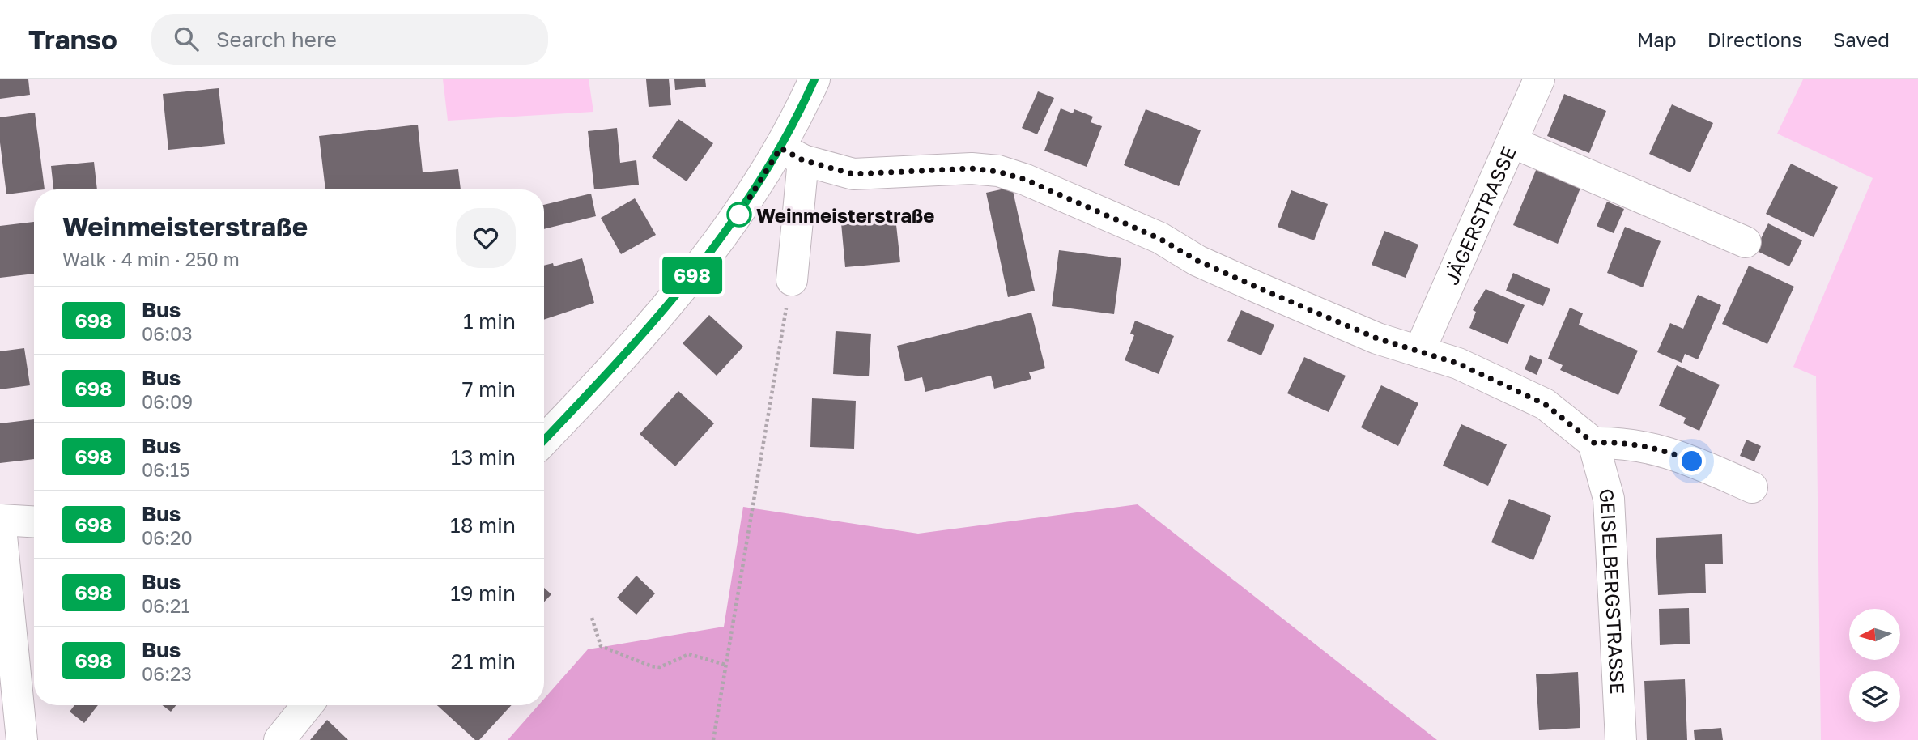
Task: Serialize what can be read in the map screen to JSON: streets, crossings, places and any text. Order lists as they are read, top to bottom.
{
  "streets": {
    "street": ["JÄGERSTRASSE", "GEISELBERGSTRASSE"]
  },
  "places": ["Weinmeisterstraße"],
  "lines": ["bus line 698"],
  "north": "left",
  "page": {
    "header": "Transo",
    "search": "Search here",
    "nav": ["Map", "Directions", "Saved"],
    "on_map": "698",
    "heading": ["Weinmeisterstraße", "Walk · 4 min · 250 m"],
    "list": [
      {
        "mark": "698",
        "name": "Bus",
        "note": "06:03",
        "value": "1 min"
      },
      {
        "mark": "698",
        "name": "Bus",
        "note": "06:09",
        "value": "7 min"
      },
      {
        "mark": "698",
        "name": "Bus",
        "note": "06:15",
        "value": "13 min"
      },
      {
        "mark": "698",
        "name": "Bus",
        "note": "06:20",
        "value": "18 min"
      },
      {
        "mark": "698",
        "name": "Bus",
        "note": "06:21",
        "value": "19 min"
      },
      {
        "mark": "698",
        "name": "Bus",
        "note": "06:23",
        "value": "21 min"
      }
    ]
  }
}
